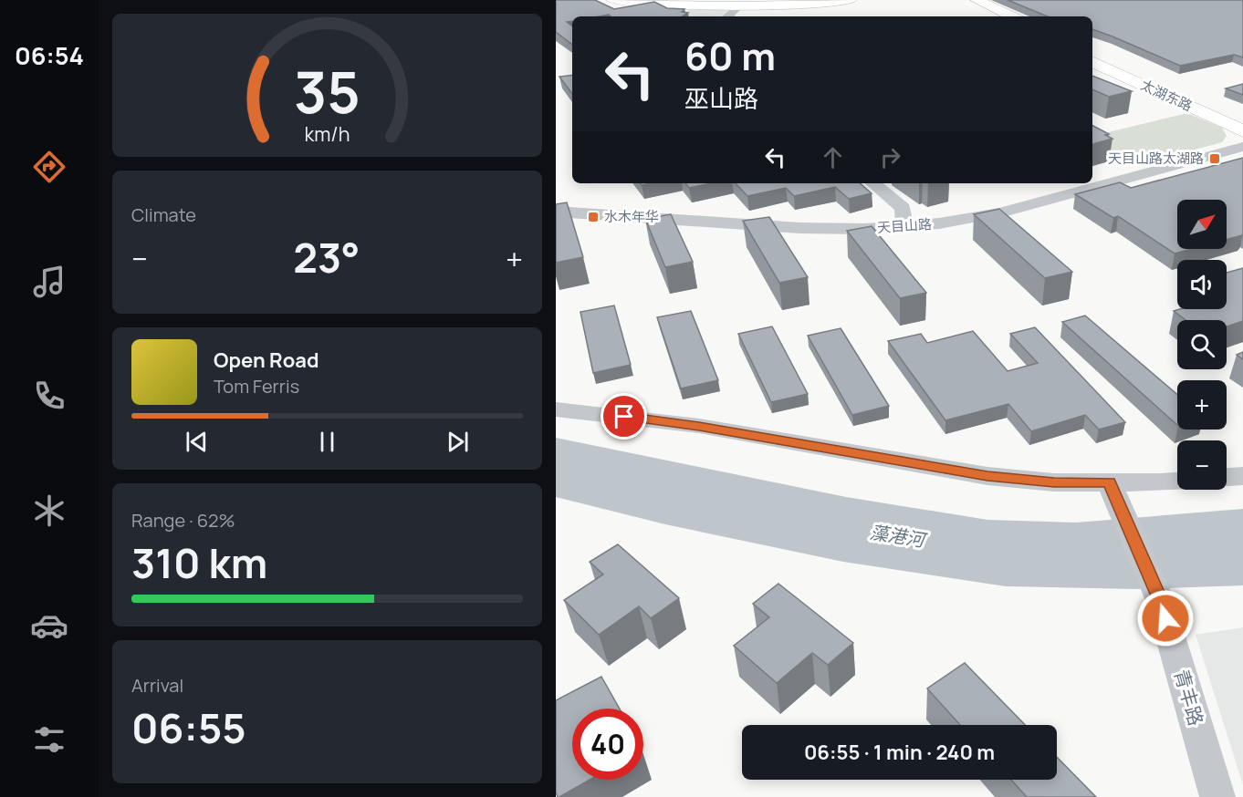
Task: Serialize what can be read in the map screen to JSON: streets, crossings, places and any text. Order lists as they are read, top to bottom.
{
  "streets": {
    "main road": ["太湖东路"],
    "street": ["天目山路", "青丰路"]
  },
  "water": ["藻港河"],
  "places": {
    "transit": ["天目山路太湖路", "水木年华"]
  },
  "north": "top right",
  "page": {
    "tabs": "06:54",
    "turn": ["60 m", "巫山路"],
    "tile": [
      "Climate",
      ["Range · 62%", "310 km"],
      ["Arrival", "06:55"]
    ],
    "map_buttons": ["+", "−"],
    "heat": ["−", "23°", "+"],
    "song": ["Open Road", "Tom Ferris"],
    "limit": "40",
    "trip": "06:55 · 1 min · 240 m",
    "gauge": ["35", "km/h"]
  }
}
